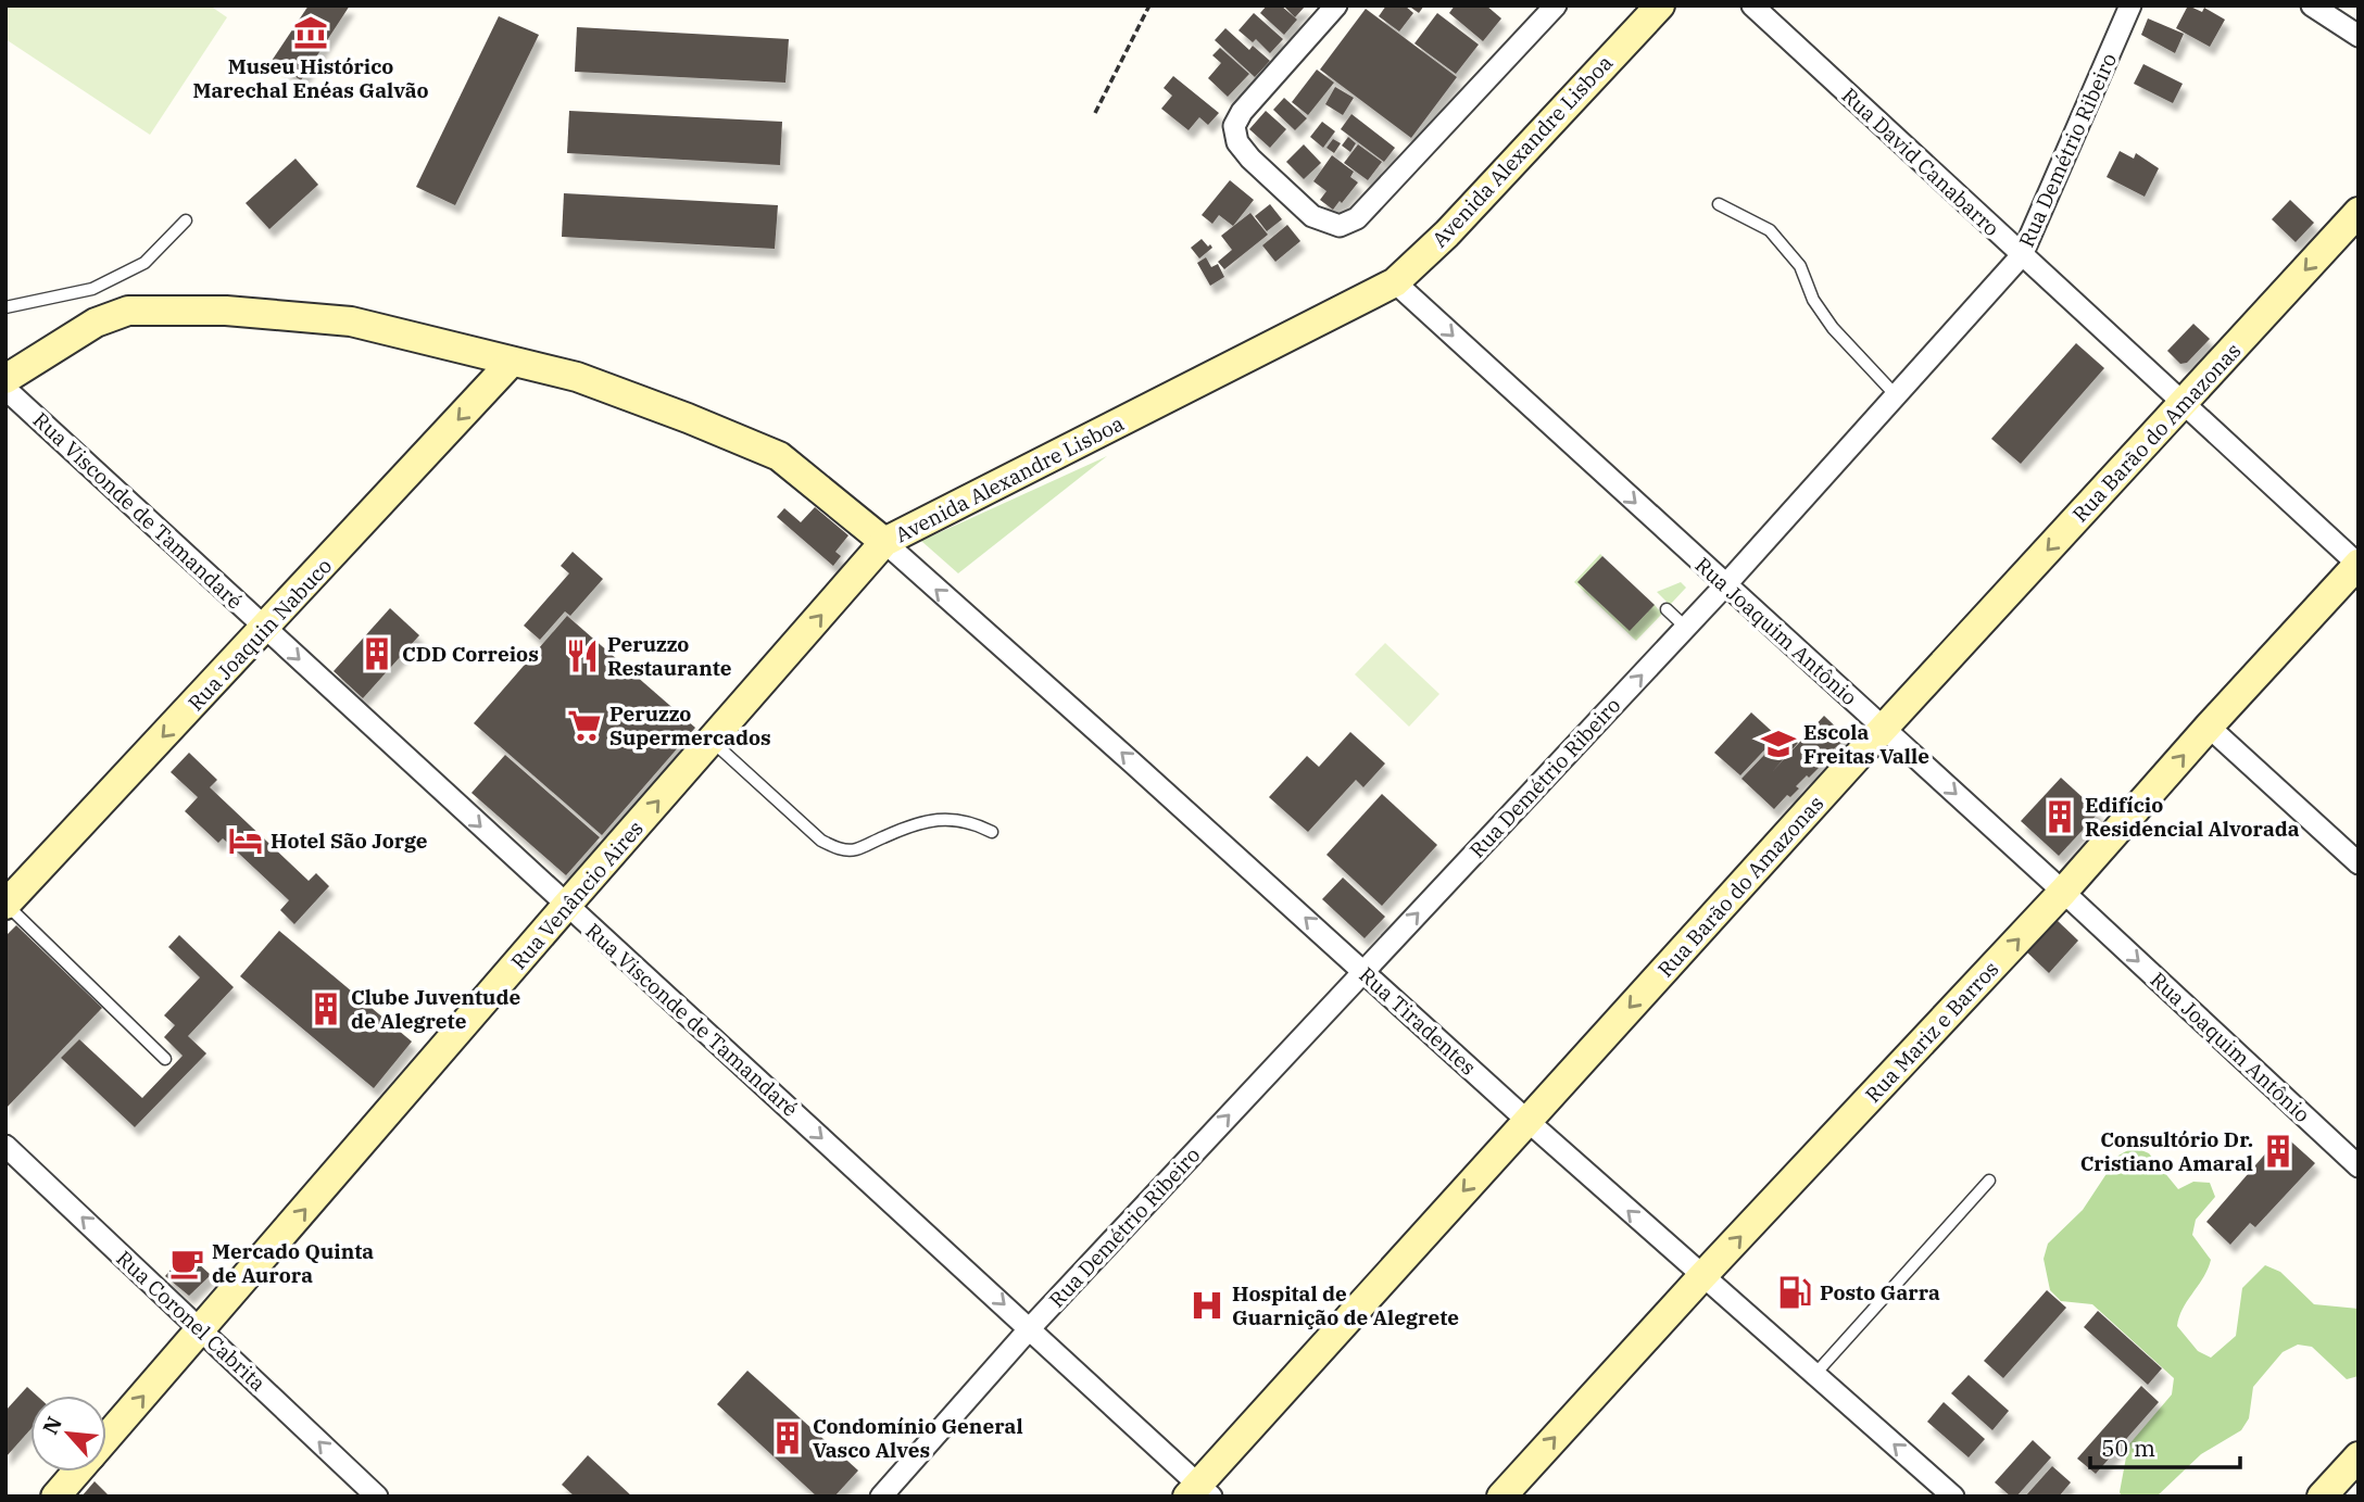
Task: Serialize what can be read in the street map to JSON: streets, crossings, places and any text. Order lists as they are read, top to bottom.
{
  "streets": {
    "street": [
      "Rua Demétrio Ribeiro",
      "Avenida Alexandre Lisboa",
      "Rua David Canabarro",
      "Rua Barão do Amazonas",
      "Rua Visconde de Tamandaré",
      "Rua Joaquim Antônio",
      "Rua Joaquin Nabuco",
      "Rua Venâncio Aires",
      "Rua Tiradentes",
      "Rua Mariz e Barros",
      "Rua Coronel Cabrita"
    ]
  },
  "crossings": [
    ["Rua Demétrio Ribeiro", "Rua David Canabarro"],
    ["Rua Demétrio Ribeiro", "Rua Visconde de Tamandaré"],
    ["Rua Demétrio Ribeiro", "Rua Joaquim Antônio"],
    ["Rua Demétrio Ribeiro", "Rua Tiradentes"],
    ["Avenida Alexandre Lisboa", "Rua Joaquim Antônio"],
    ["Avenida Alexandre Lisboa", "Rua Joaquin Nabuco"],
    ["Avenida Alexandre Lisboa", "Rua Venâncio Aires"],
    ["Avenida Alexandre Lisboa", "Rua Tiradentes"],
    ["Rua David Canabarro", "Rua Barão do Amazonas"],
    ["Rua David Canabarro", "Rua Mariz e Barros"],
    ["Rua Barão do Amazonas", "Rua Visconde de Tamandaré"],
    ["Rua Barão do Amazonas", "Rua Joaquim Antônio"],
    ["Rua Barão do Amazonas", "Rua Tiradentes"],
    ["Rua Visconde de Tamandaré", "Rua Joaquin Nabuco"],
    ["Rua Visconde de Tamandaré", "Rua Venâncio Aires"],
    ["Rua Joaquim Antônio", "Rua Mariz e Barros"],
    ["Rua Venâncio Aires", "Rua Tiradentes"],
    ["Rua Venâncio Aires", "Rua Coronel Cabrita"],
    ["Rua Tiradentes", "Rua Mariz e Barros"]
  ],
  "one_way": [
    "Rua Demétrio Ribeiro",
    "Rua Barão do Amazonas",
    "Rua Visconde de Tamandaré",
    "Rua Joaquim Antônio",
    "Rua Joaquin Nabuco",
    "Rua Venâncio Aires",
    "Rua Tiradentes",
    "Rua Mariz e Barros",
    "Rua Coronel Cabrita"
  ],
  "places": {
    "museum": ["Museu Histórico Marechal Enéas Galvão"],
    "building": [
      "CDD Correios",
      "Edifício Residencial Alvorada",
      "Clube Juventude de Alegrete",
      "Consultório Dr. Cristiano Amaral",
      "Condomínio General Vasco Alves"
    ],
    "restaurant": ["Peruzzo Restaurante"],
    "supermarket": ["Peruzzo Supermercados"],
    "school or university": ["Escola Freitas Valle"],
    "hotel": ["Hotel São Jorge"],
    "cafe": ["Mercado Quinta de Aurora"],
    "fuel station": ["Posto Garra"],
    "hospital": ["Hospital de Guarnição de Alegrete"]
  },
  "scale_bar": "50 m",
  "north": "top left"
}
